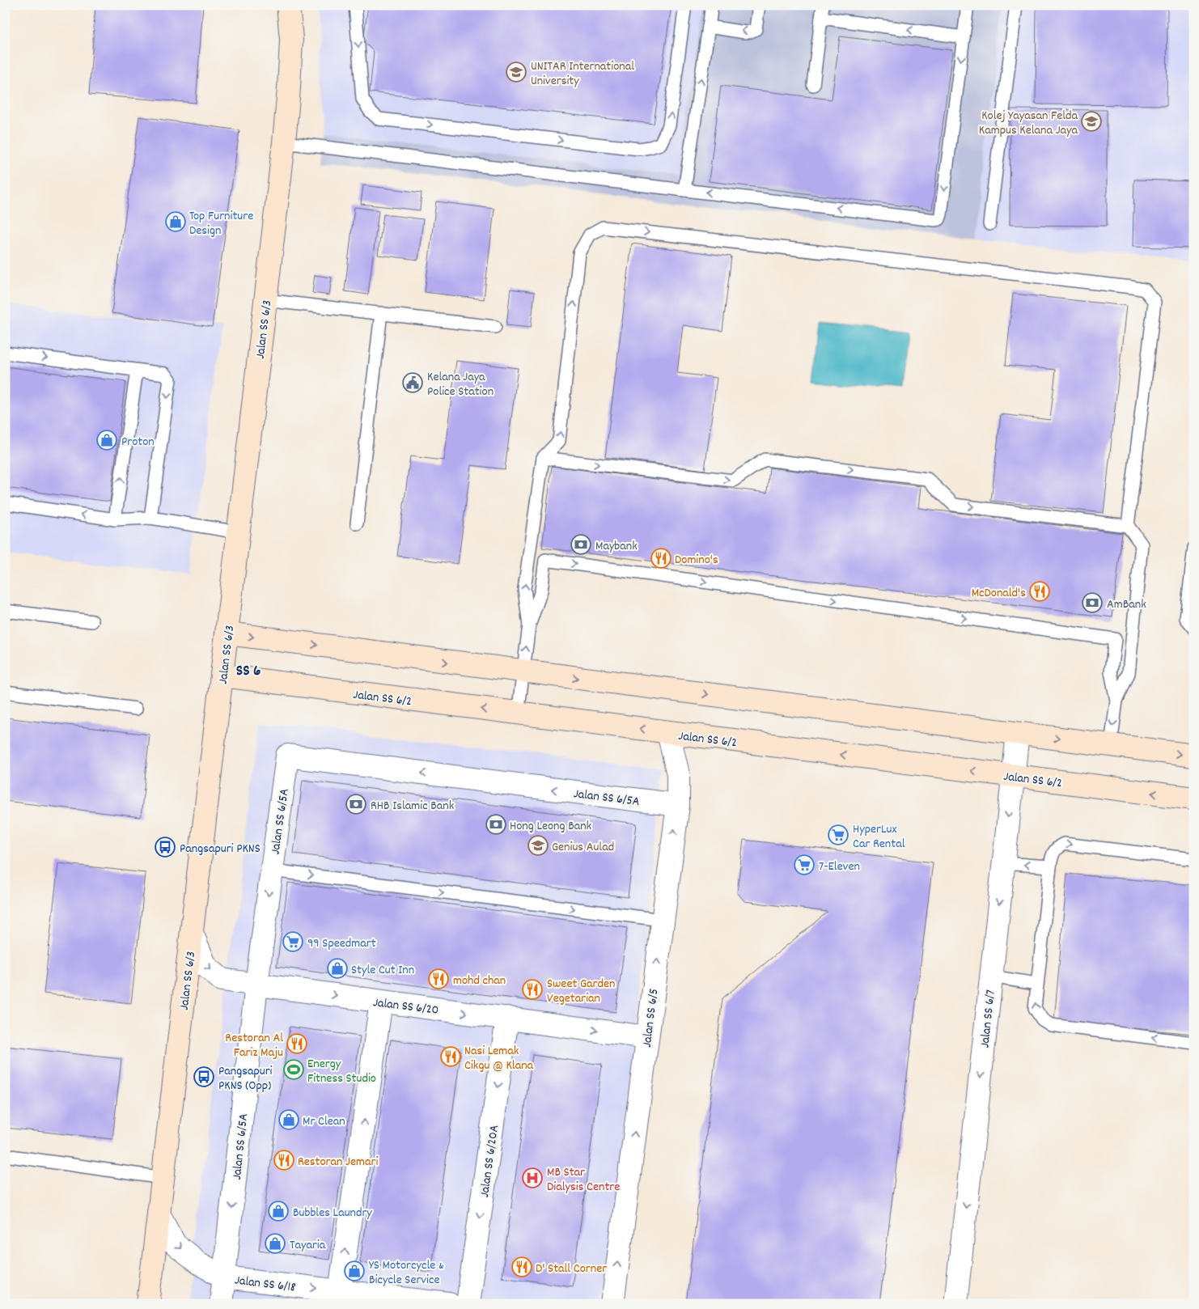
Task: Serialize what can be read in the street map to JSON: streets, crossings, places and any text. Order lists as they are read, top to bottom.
{
  "streets": {
    "street": [
      "Jalan SS 6/3",
      "Jalan SS 6/2",
      "Jalan SS 6/5A",
      "Jalan SS 6/20",
      "Jalan SS 6/5",
      "Jalan SS 6/7",
      "Jalan SS 6/20A",
      "Jalan SS 6/18"
    ]
  },
  "crossings": [
    ["Jalan SS 6/3", "Jalan SS 6/2"],
    ["Jalan SS 6/3", "Jalan SS 6/20"],
    ["Jalan SS 6/3", "Jalan SS 6/18"],
    ["Jalan SS 6/2", "Jalan SS 6/5"],
    ["Jalan SS 6/2", "Jalan SS 6/7"],
    ["Jalan SS 6/5A", "Jalan SS 6/20"],
    ["Jalan SS 6/5A", "Jalan SS 6/5"],
    ["Jalan SS 6/5A", "Jalan SS 6/18"],
    ["Jalan SS 6/20", "Jalan SS 6/5"],
    ["Jalan SS 6/20", "Jalan SS 6/20A"]
  ],
  "one_way": [
    "Jalan SS 6/20",
    "Jalan SS 6/5",
    "Jalan SS 6/7",
    "Jalan SS 6/18"
  ],
  "districts": ["SS 6"],
  "places": {
    "school or university": ["UNITAR International University", "Kolej Yayasan Felda Kampus Kelana Jaya", "Genius Aulad"],
    "shop": [
      "Top Furniture Design",
      "Proton",
      "Style Cut Inn",
      "Mr Clean",
      "Bubbles Laundry",
      "Tayaria",
      "YS Motorcycle & Bicycle Service"
    ],
    "public building": ["Kelana Jaya Police Station"],
    "bank": [
      "Maybank",
      "AmBank",
      "RHB Islamic Bank",
      "Hong Leong Bank"
    ],
    "restaurant": [
      "Domino's",
      "McDonald's",
      "mohd chan",
      "Sweet Garden Vegetarian",
      "Restoran Al Fariz Maju",
      "Nasi Lemak Cikgu @ Klana",
      "Restoran Jemari",
      "D' Stall Corner"
    ],
    "supermarket": ["HyperLux Car Rental", "7-Eleven", "99 Speedmart"],
    "bus stop": ["Pangsapuri PKNS", "Pangsapuri PKNS (Opp)"],
    "sports": ["Energy Fitness Studio"],
    "hospital": ["MB Star Dialysis Centre"]
  }
}
